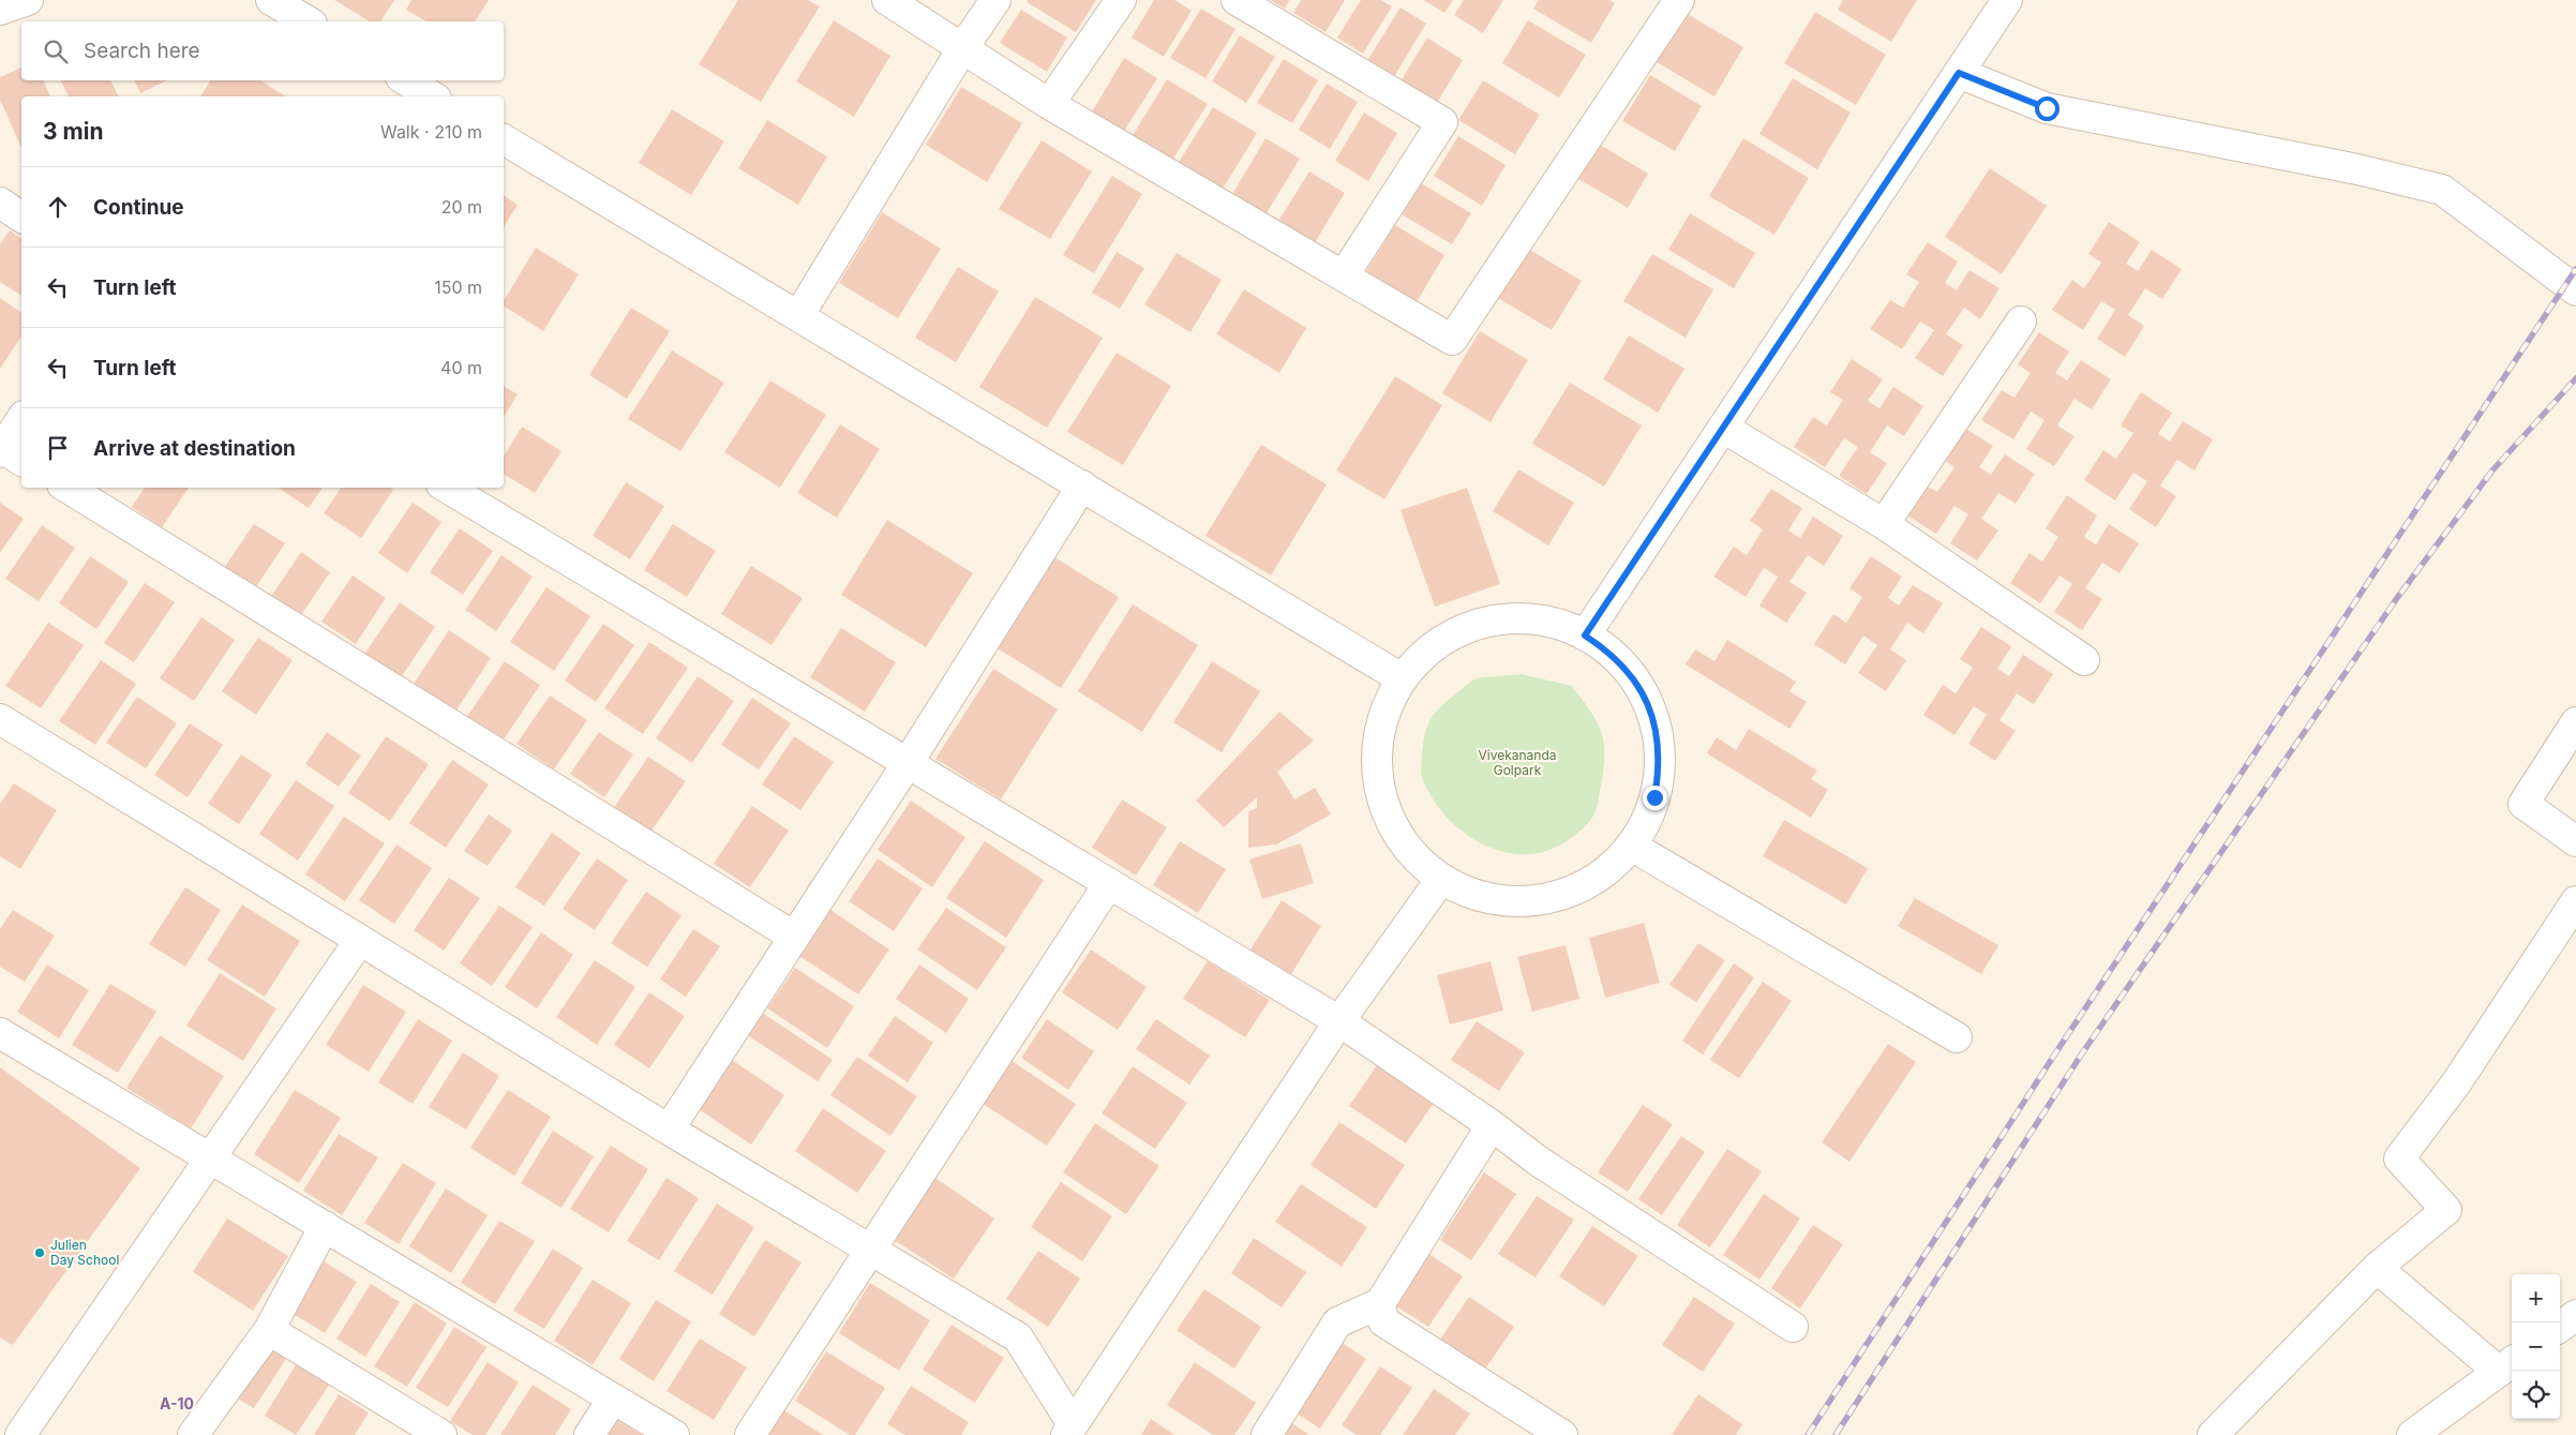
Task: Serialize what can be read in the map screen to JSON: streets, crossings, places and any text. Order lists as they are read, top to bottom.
{
  "districts": ["A-10"],
  "parks": ["Vivekananda Golpark"],
  "places": ["Julien Day School"],
  "page": {
    "search": "Search here",
    "heading": ["3 min", "Walk · 210 m"],
    "list": [
      ["Continue", "20 m"],
      ["Turn left", "150 m"],
      ["Turn left", "40 m"],
      "Arrive at destination"
    ],
    "map_buttons": ["+", "−"]
  }
}
